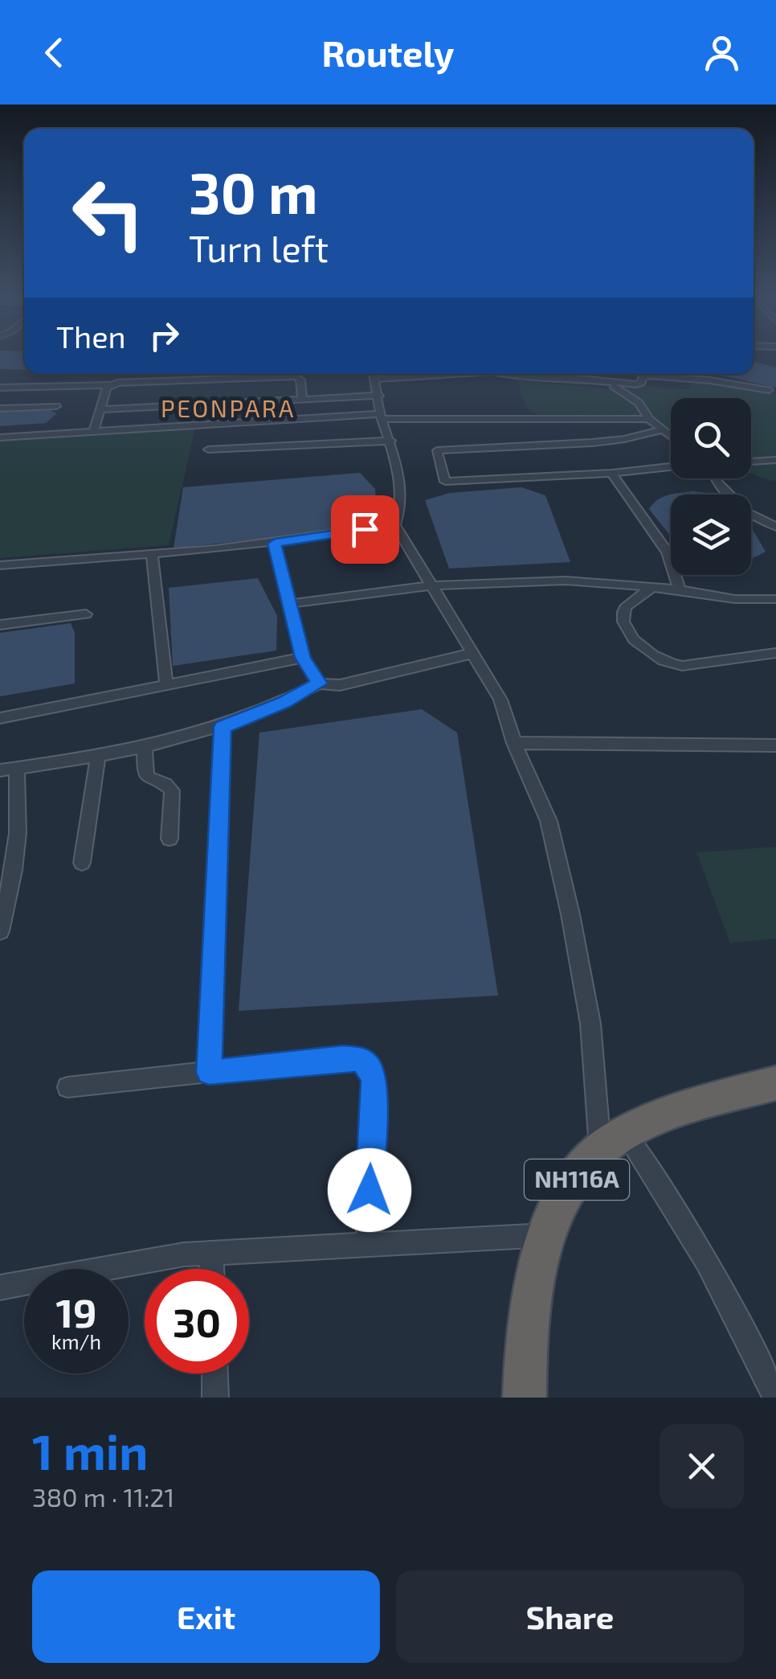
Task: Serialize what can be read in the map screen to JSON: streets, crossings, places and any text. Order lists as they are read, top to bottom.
{
  "streets": {
    "highway": ["NH116A"]
  },
  "districts": ["PEONPARA"],
  "page": {
    "header": "Routely",
    "turn": ["30 m", "Turn left"],
    "then": "Then",
    "speed": "19 km/h",
    "limit": "30",
    "heading": ["1 min", "380 m · 11:21"],
    "buttons": ["Exit", "Share"]
  }
}
